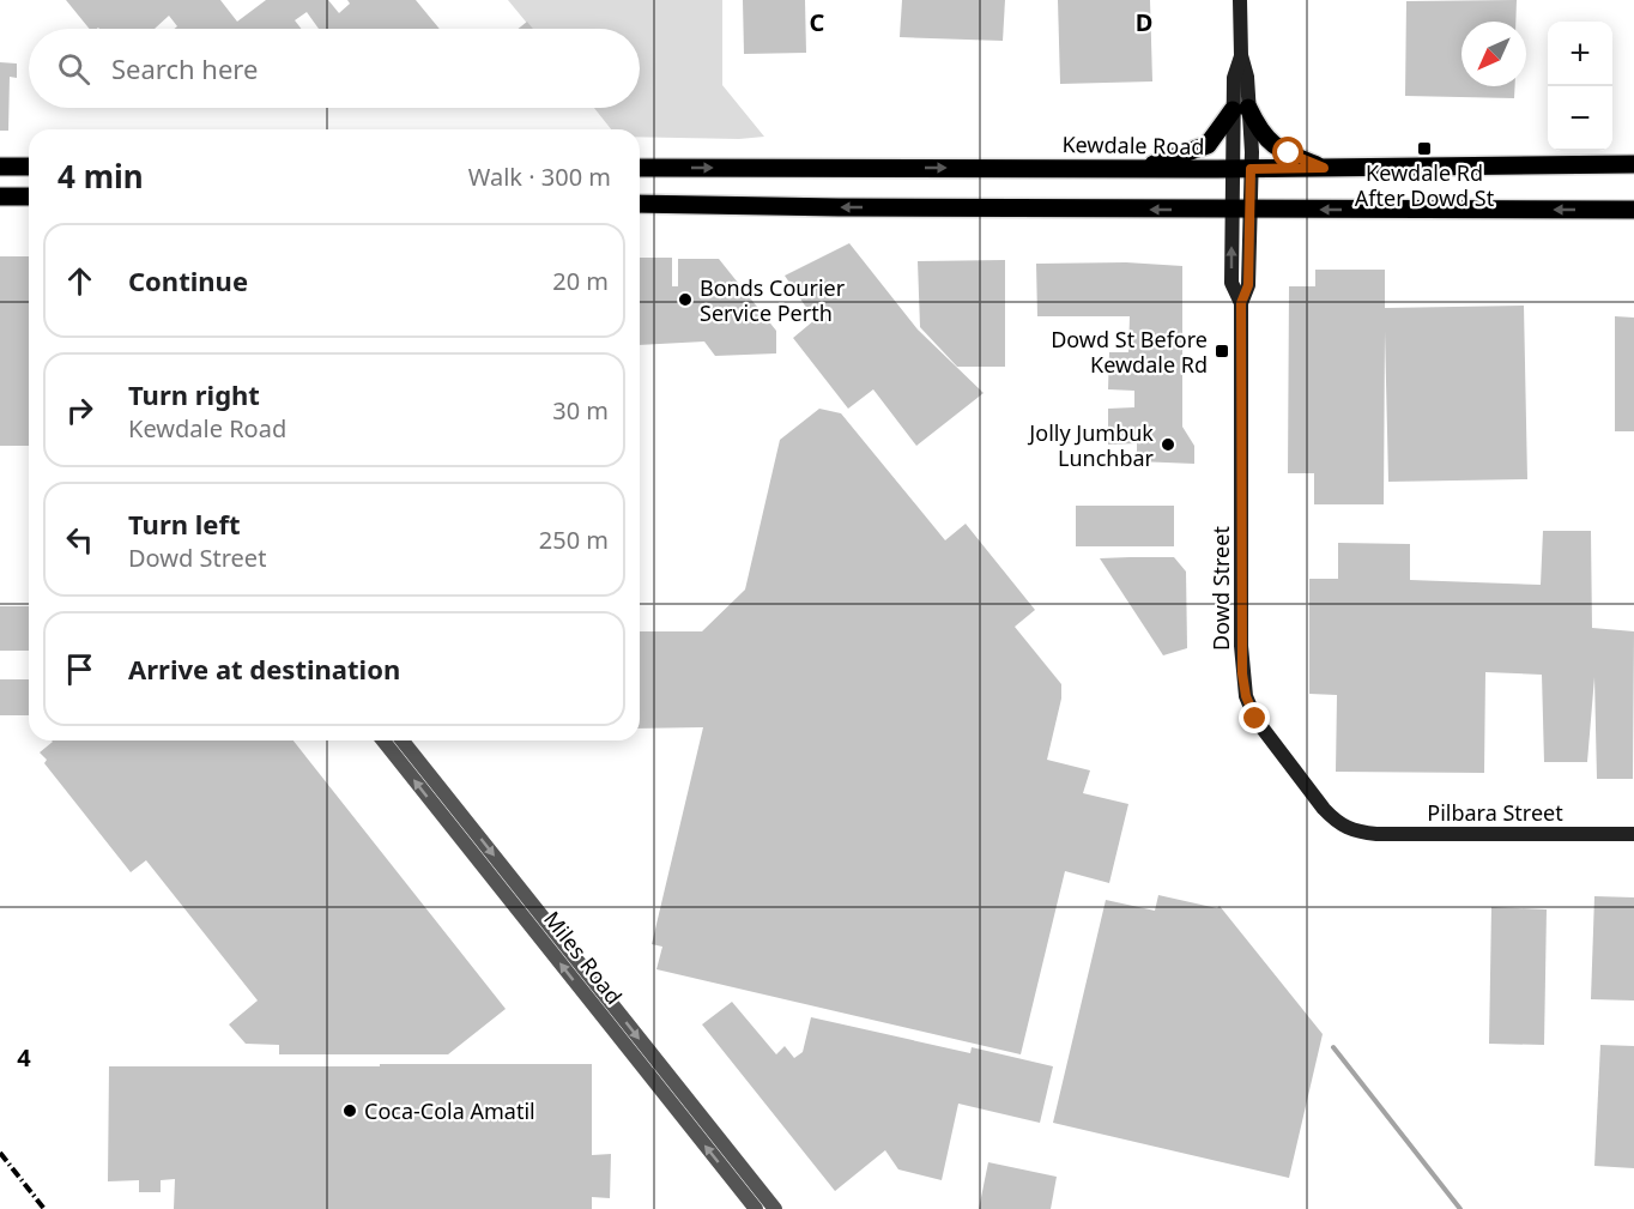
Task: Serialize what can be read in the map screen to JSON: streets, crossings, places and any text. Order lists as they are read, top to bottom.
{
  "streets": {
    "main road": ["Kewdale Road", "Dowd Street", "Pilbara Street"],
    "street": ["Miles Road"]
  },
  "crossings": [
    ["Kewdale Road", "Dowd Street"],
    ["Dowd Street", "Pilbara Street"]
  ],
  "places": {
    "transit": ["Kewdale Rd After Dowd St", "Dowd St Before Kewdale Rd"],
    "other": ["Bonds Courier Service Perth", "Jolly Jumbuk Lunchbar", "Coca-Cola Amatil"]
  },
  "north": "bottom left",
  "page": {
    "map_buttons": ["+", "−"],
    "search": "Search here",
    "heading": ["4 min", "Walk · 300 m"],
    "list": [
      ["Continue", "20 m"],
      ["Turn right", "Kewdale Road", "30 m"],
      ["Turn left", "Dowd Street", "250 m"],
      "Arrive at destination"
    ]
  },
  "grid": {
    "columns": ["C", "D"],
    "rows": ["4"]
  }
}
